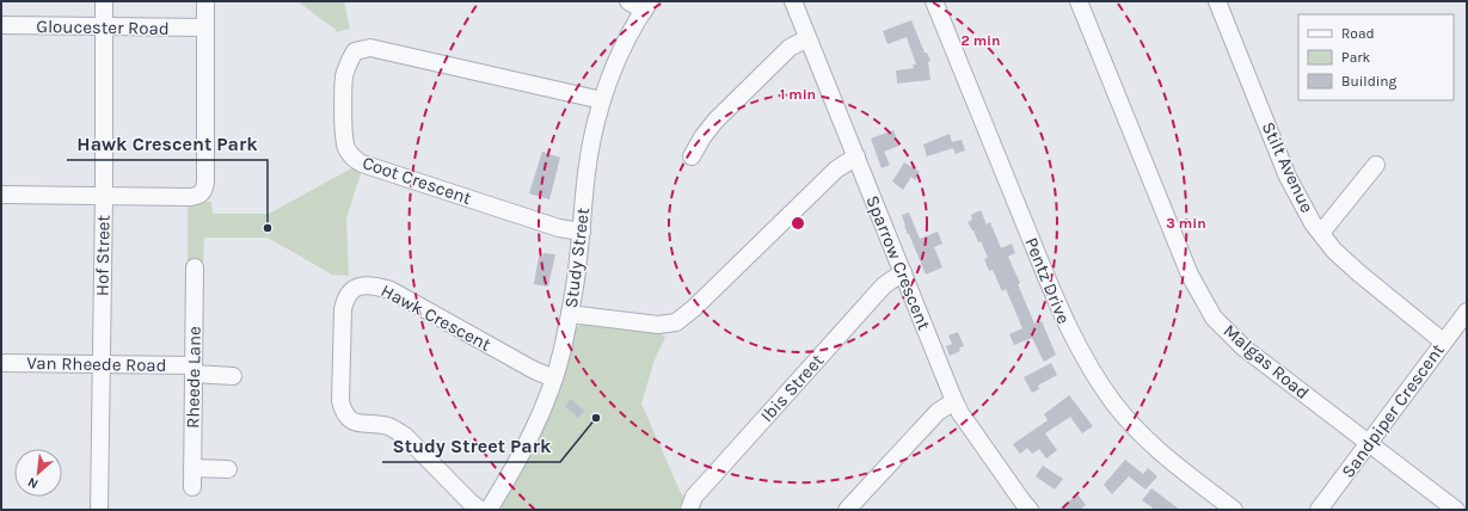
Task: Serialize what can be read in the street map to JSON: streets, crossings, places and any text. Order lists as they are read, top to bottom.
{
  "streets": {
    "street": [
      "Gloucester Road",
      "Stilt Avenue",
      "Coot Crescent",
      "Hof Street",
      "Study Street",
      "Sparrow Crescent",
      "Pentz Drive",
      "Hawk Crescent",
      "Malgas Road",
      "Van Rheede Road",
      "Rheede Lane",
      "Ibis Street",
      "Sandpiper Crescent"
    ]
  },
  "crossings": [
    ["Gloucester Road", "Hof Street"],
    ["Stilt Avenue", "Sandpiper Crescent"],
    ["Coot Crescent", "Study Street"],
    ["Hof Street", "Van Rheede Road"],
    ["Study Street", "Hawk Crescent"],
    ["Sparrow Crescent", "Ibis Street"],
    ["Malgas Road", "Sandpiper Crescent"],
    ["Van Rheede Road", "Rheede Lane"]
  ],
  "places": ["Hawk Crescent Park", "Study Street Park"],
  "legend": ["Road", "Park", "Building"],
  "north": "bottom left",
  "rings": ["2 min", "1 min", "3 min"]
}
